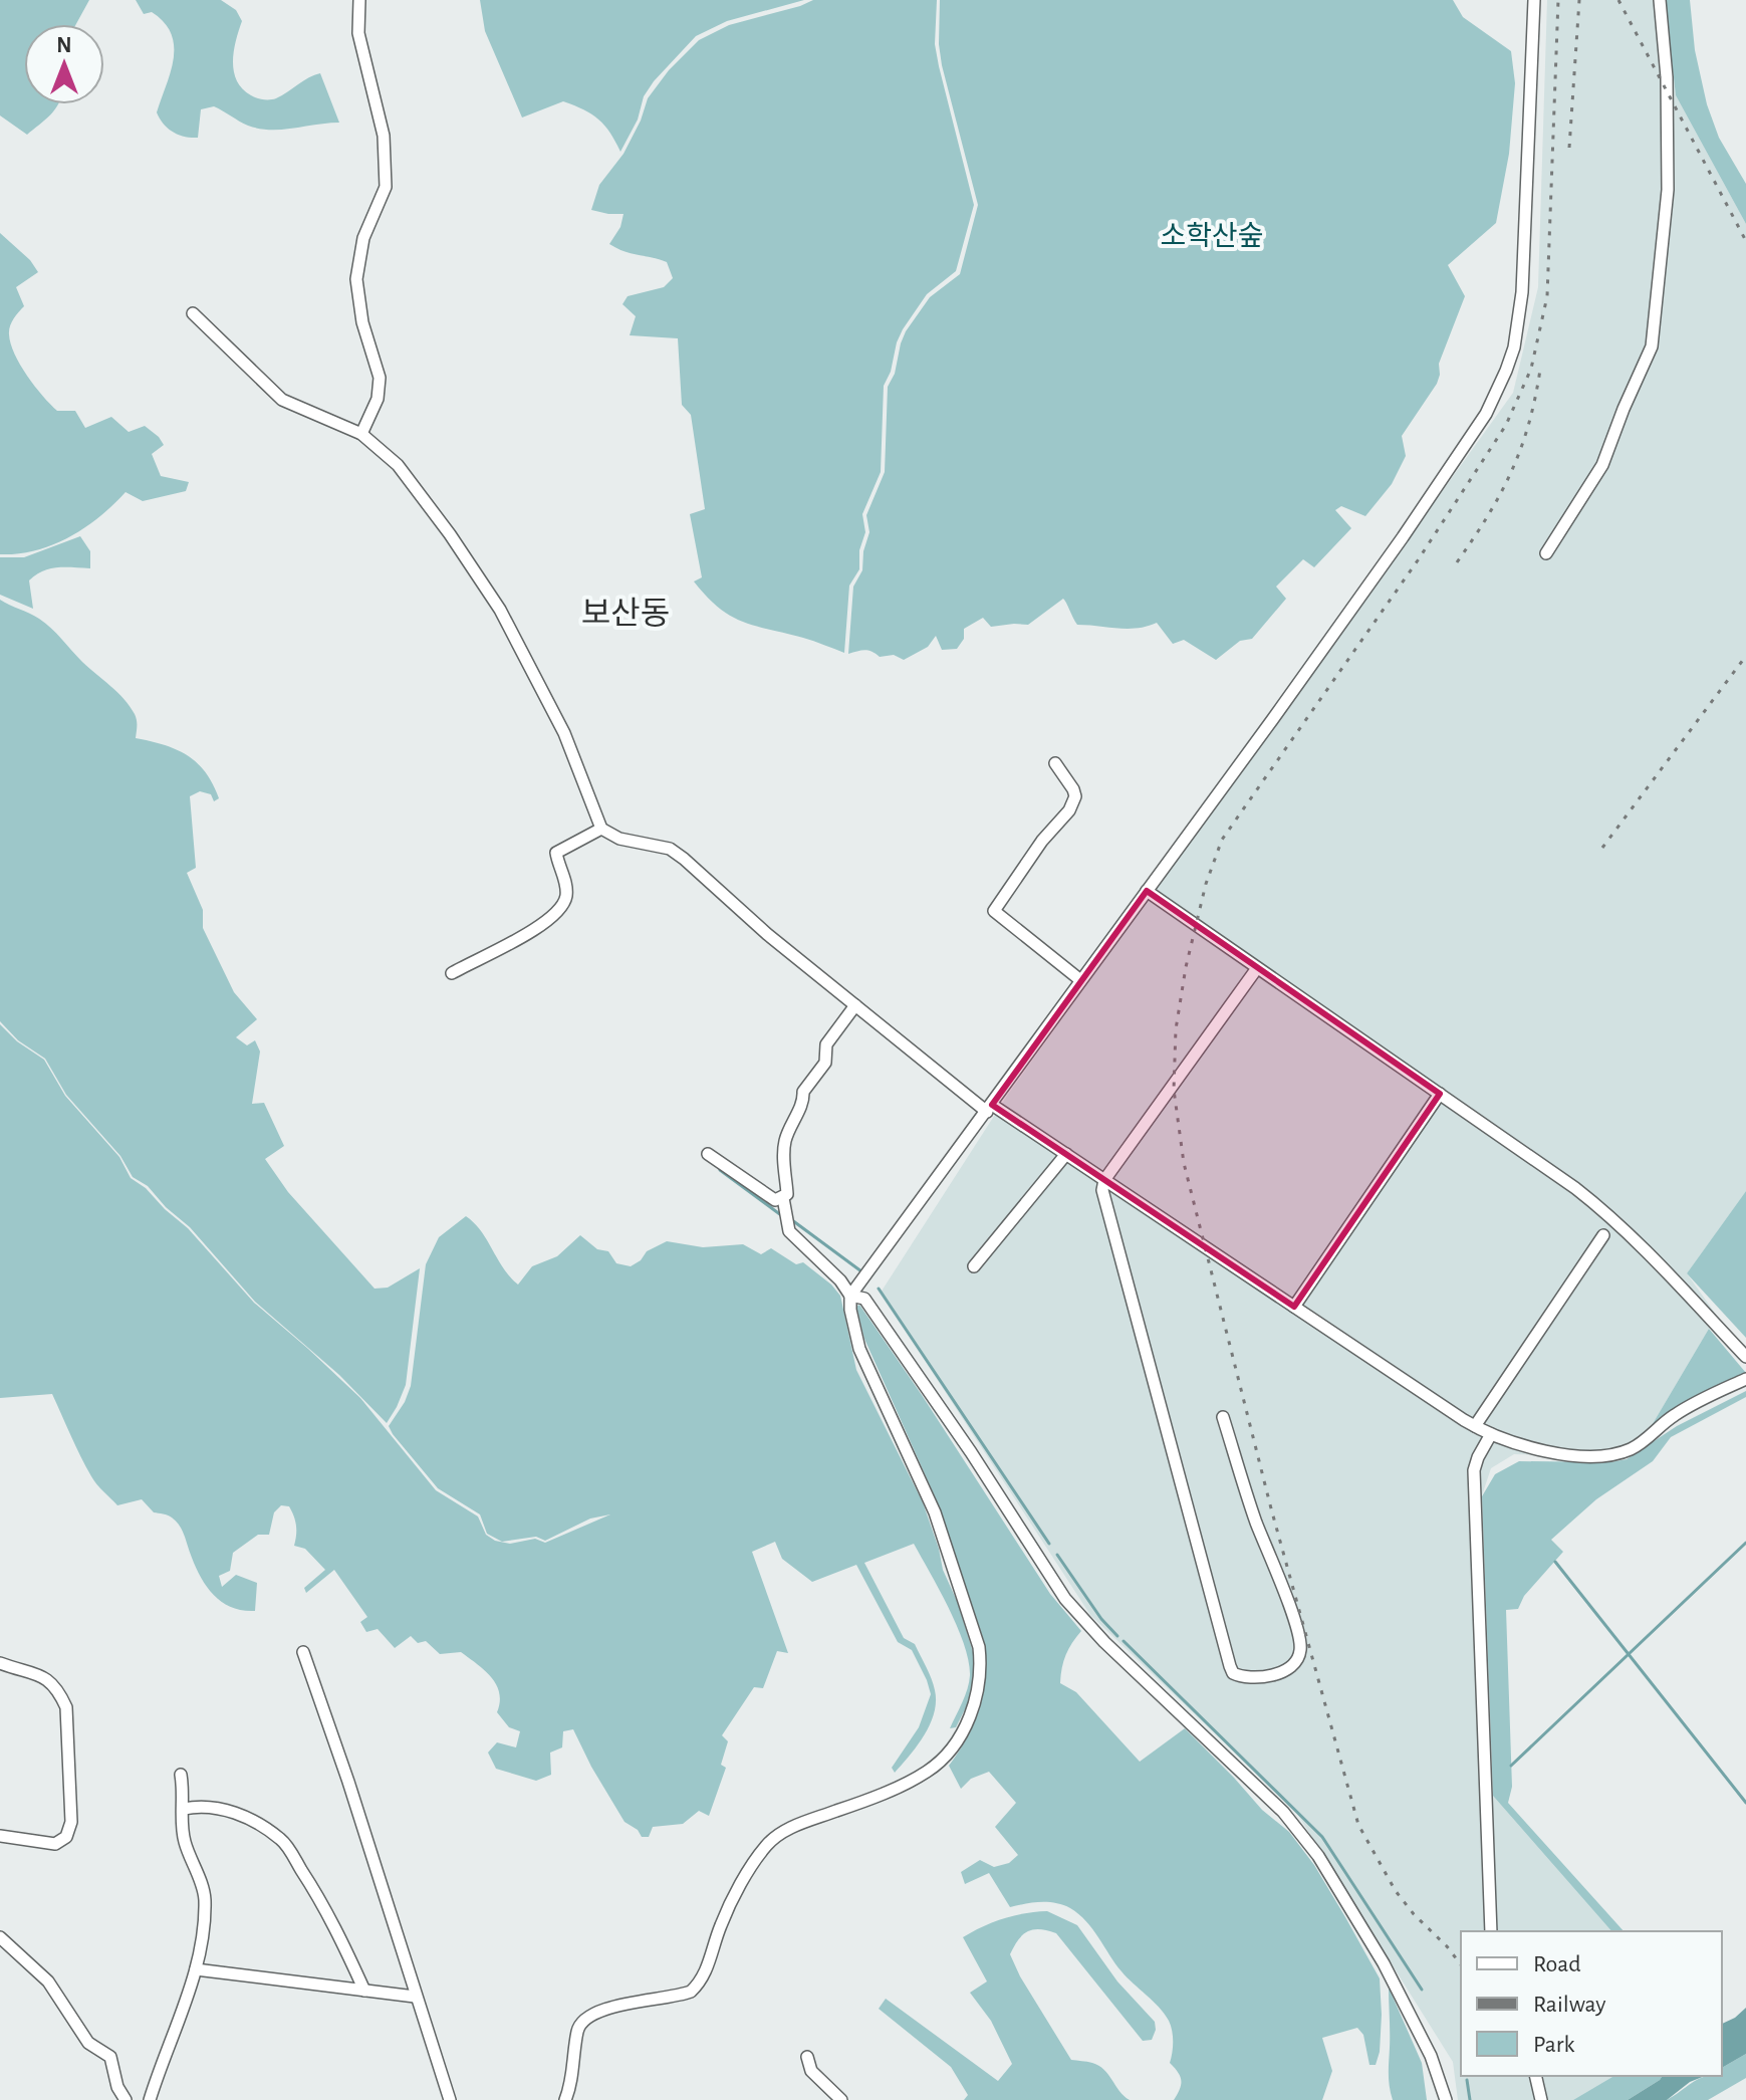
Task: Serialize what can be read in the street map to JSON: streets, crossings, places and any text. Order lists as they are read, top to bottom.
{
  "districts": ["보산동"],
  "parks": ["소학산숲"],
  "legend": ["Road", "Railway", "Park"],
  "north": "top"
}
